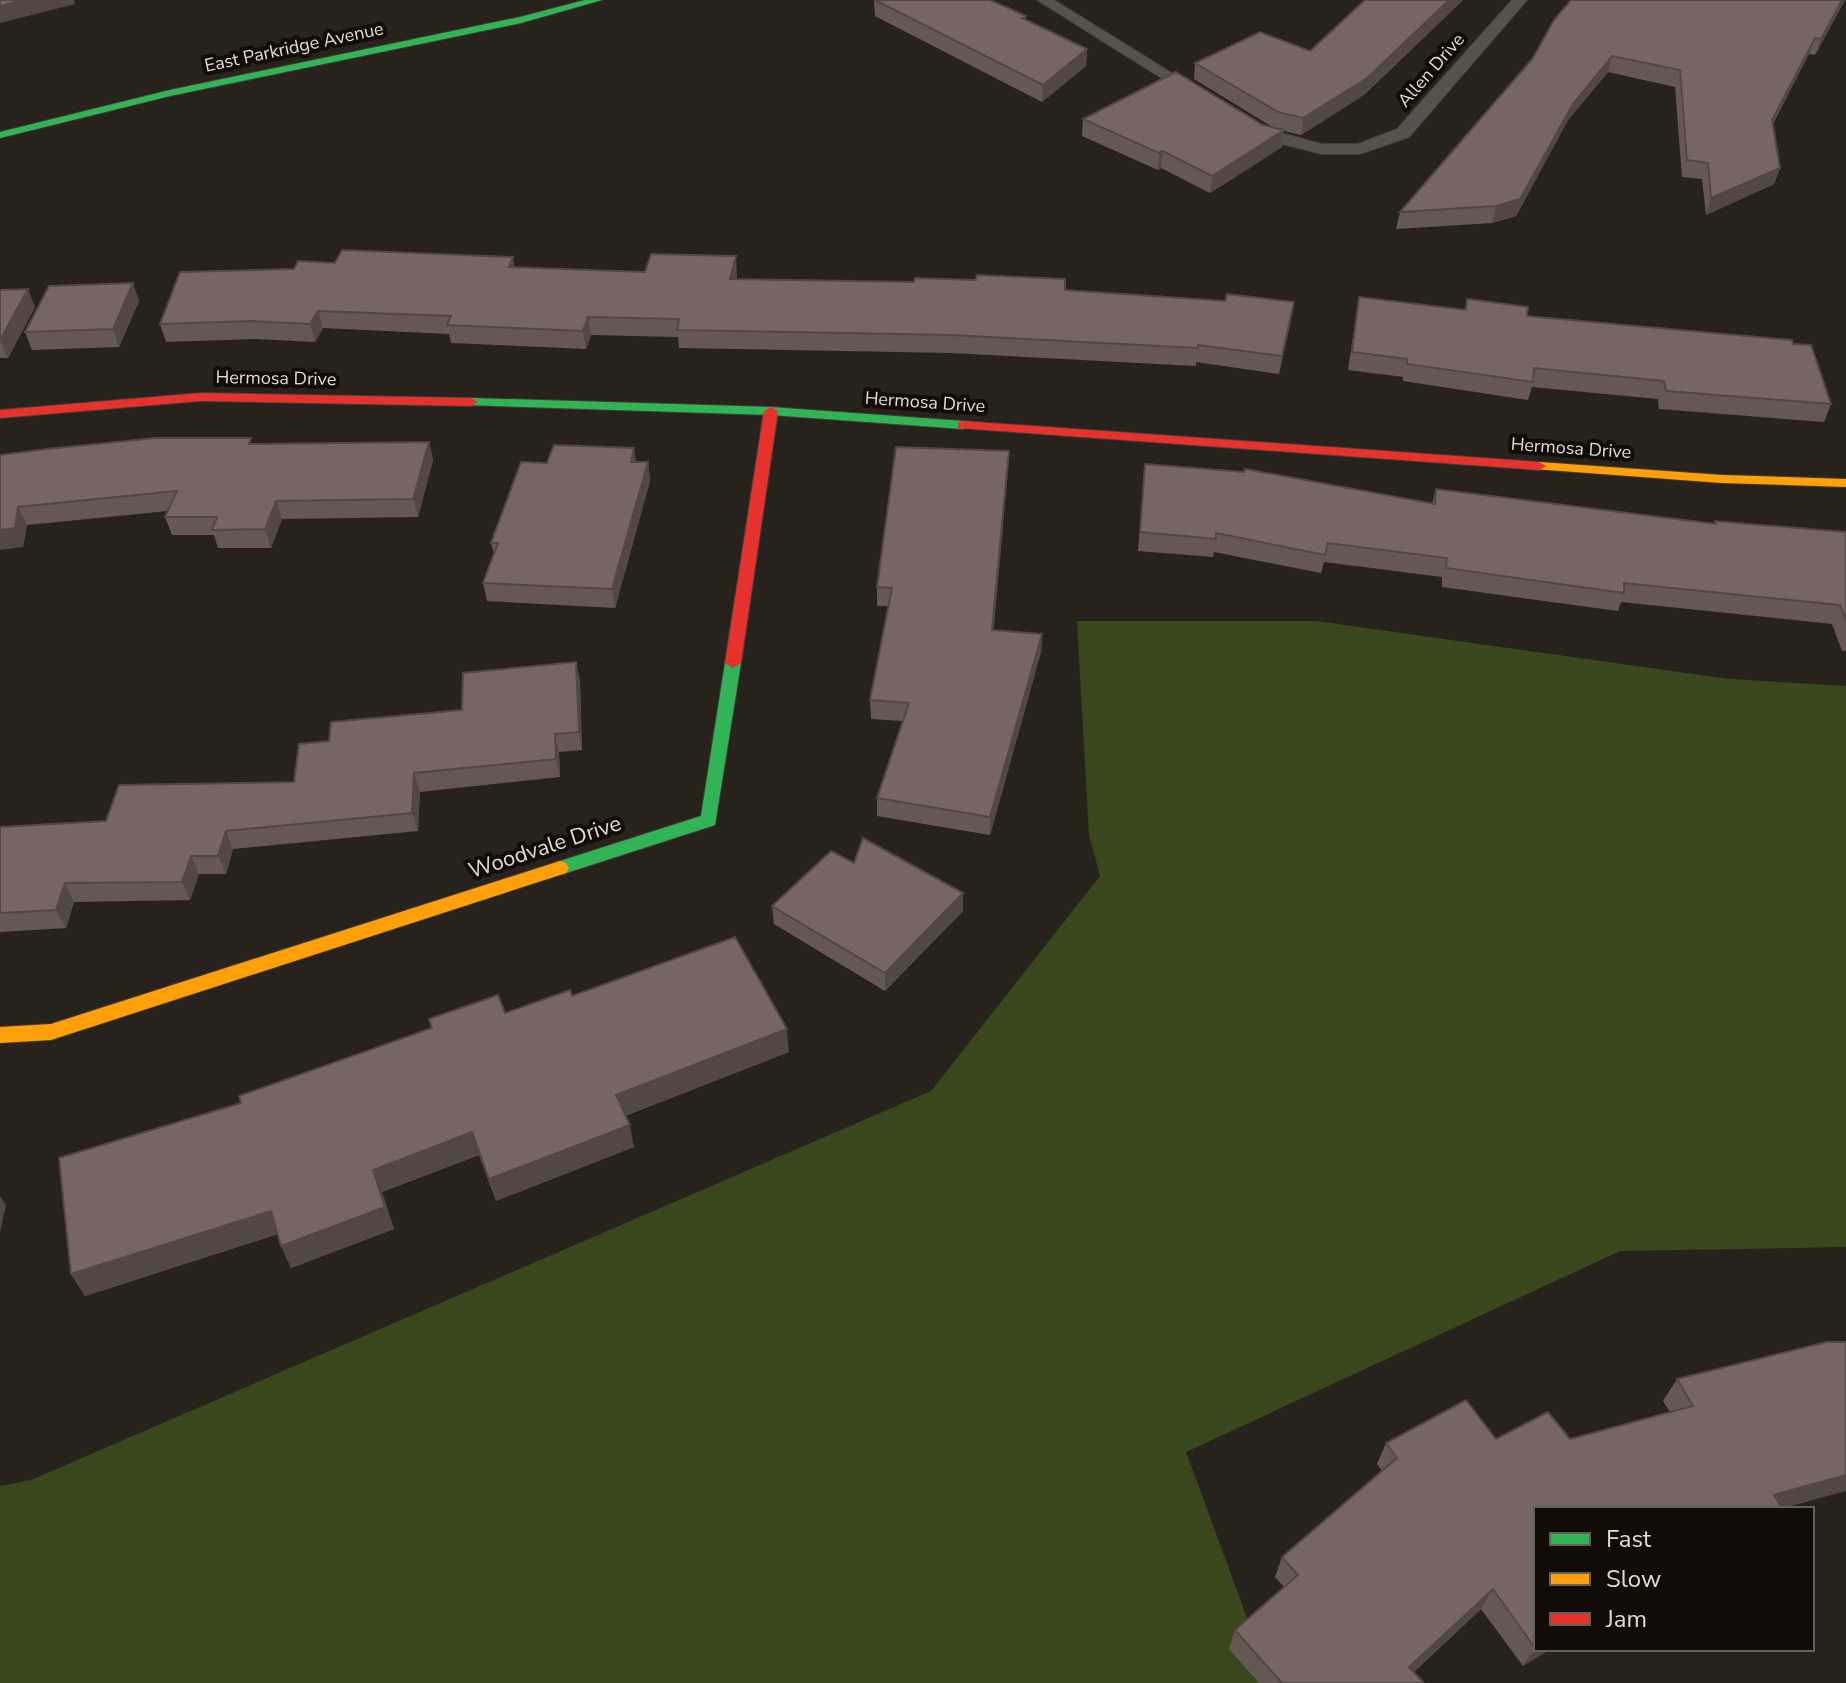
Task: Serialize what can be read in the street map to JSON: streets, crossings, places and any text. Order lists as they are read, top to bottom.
{
  "streets": {
    "street": ["East Parkridge Avenue", "Hermosa Drive", "Woodvale Drive"],
    "lane": ["Allen Drive"]
  },
  "crossings": [
    ["Hermosa Drive", "Woodvale Drive"]
  ],
  "legend": ["Fast", "Slow", "Jam"]
}
